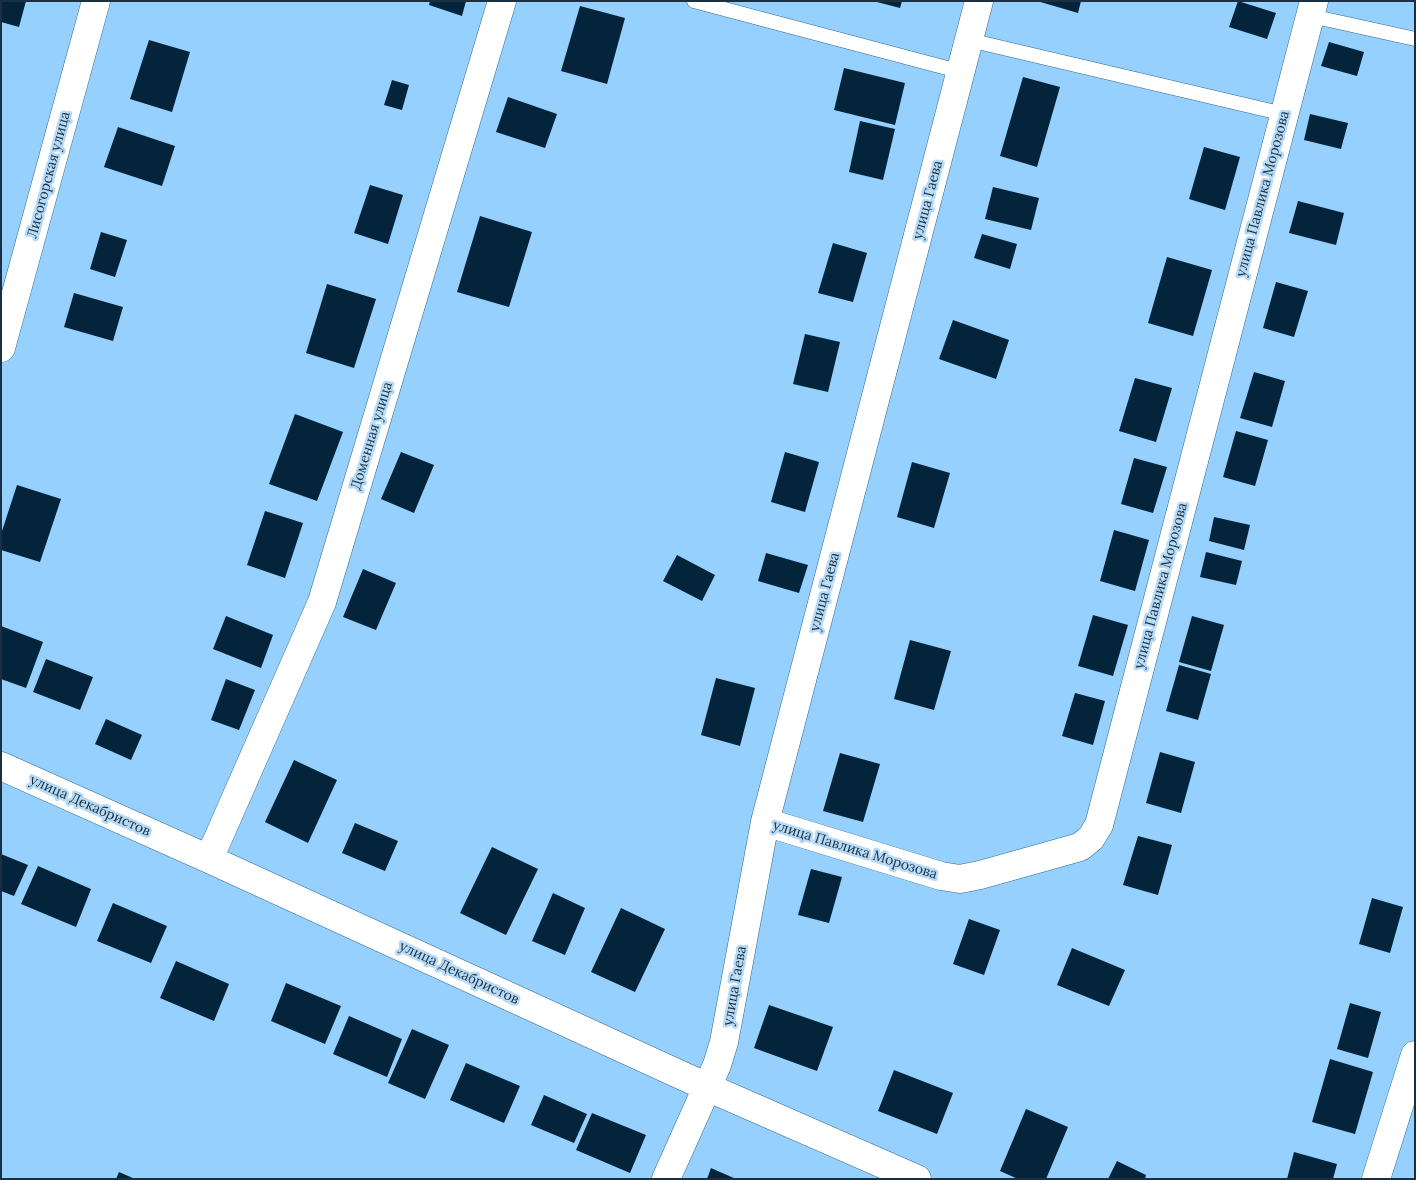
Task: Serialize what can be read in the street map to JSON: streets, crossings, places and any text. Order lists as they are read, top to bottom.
{
  "streets": {
    "street": [
      "Лисогорская улица",
      "улица Павлика Морозова",
      "улица Гаева",
      "Доменная улица",
      "улица Декабристов"
    ]
  },
  "crossings": [
    ["улица Павлика Морозова", "улица Гаева"],
    ["улица Гаева", "улица Декабристов"],
    ["Доменная улица", "улица Декабристов"]
  ]
}
